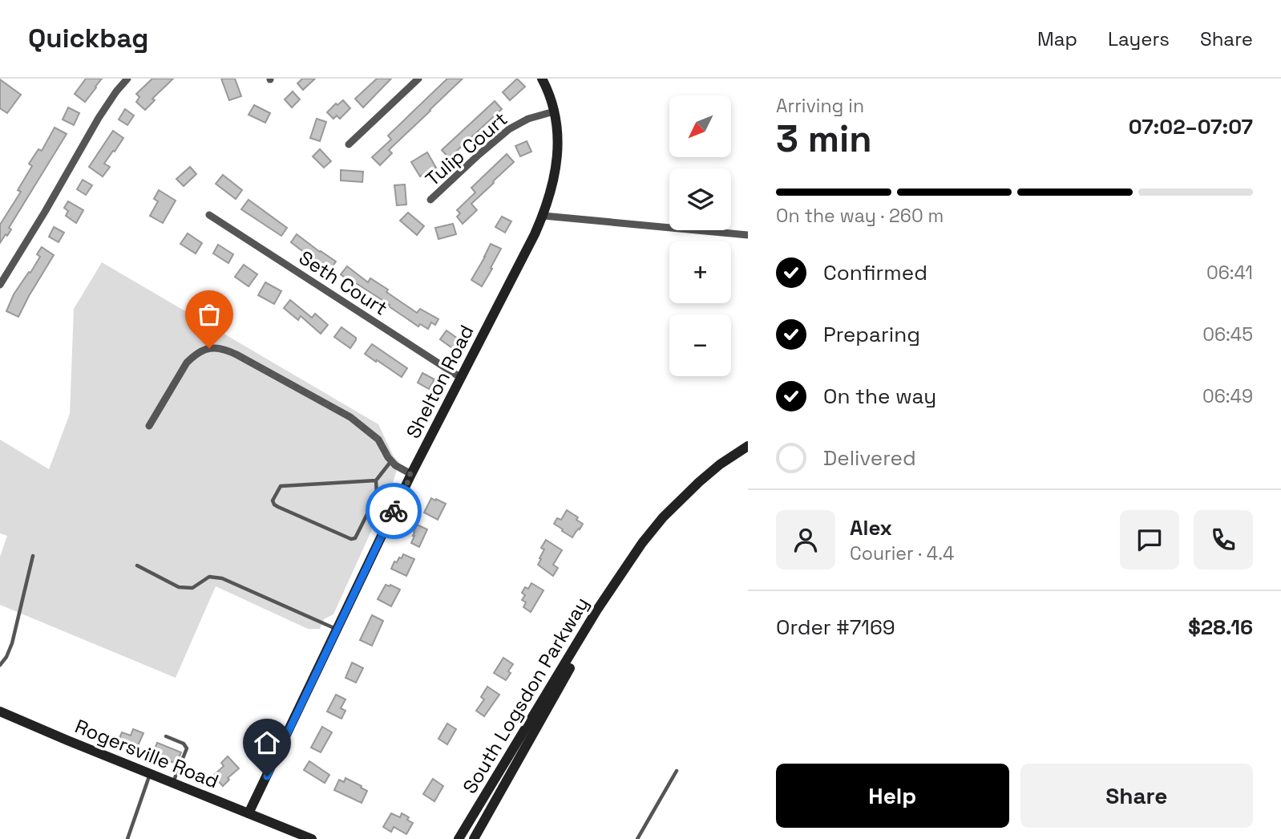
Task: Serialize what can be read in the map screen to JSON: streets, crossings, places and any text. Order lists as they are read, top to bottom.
{
  "streets": {
    "street": [
      "Tulip Court",
      "Seth Court",
      "Shelton Road",
      "South Logsdon Parkway",
      "Rogersville Road"
    ]
  },
  "crossings": [
    ["Tulip Court", "Shelton Road"],
    ["Seth Court", "Shelton Road"],
    ["Shelton Road", "Rogersville Road"]
  ],
  "north": "bottom left",
  "page": {
    "header": "Quickbag",
    "nav": ["Map", "Layers", "Share"],
    "heading": ["3 min", "Arriving in", "07:02–07:07"],
    "panel": [
      "Alex",
      "Courier · 4.4",
      "Order #7169",
      "$28.16"
    ],
    "map_buttons": ["+", "−"],
    "bar": "On the way · 260 m",
    "list": [
      ["Confirmed", "06:41"],
      ["Preparing", "06:45"],
      ["On the way", "06:49"],
      "Delivered"
    ],
    "buttons": ["Help", "Share"]
  }
}
